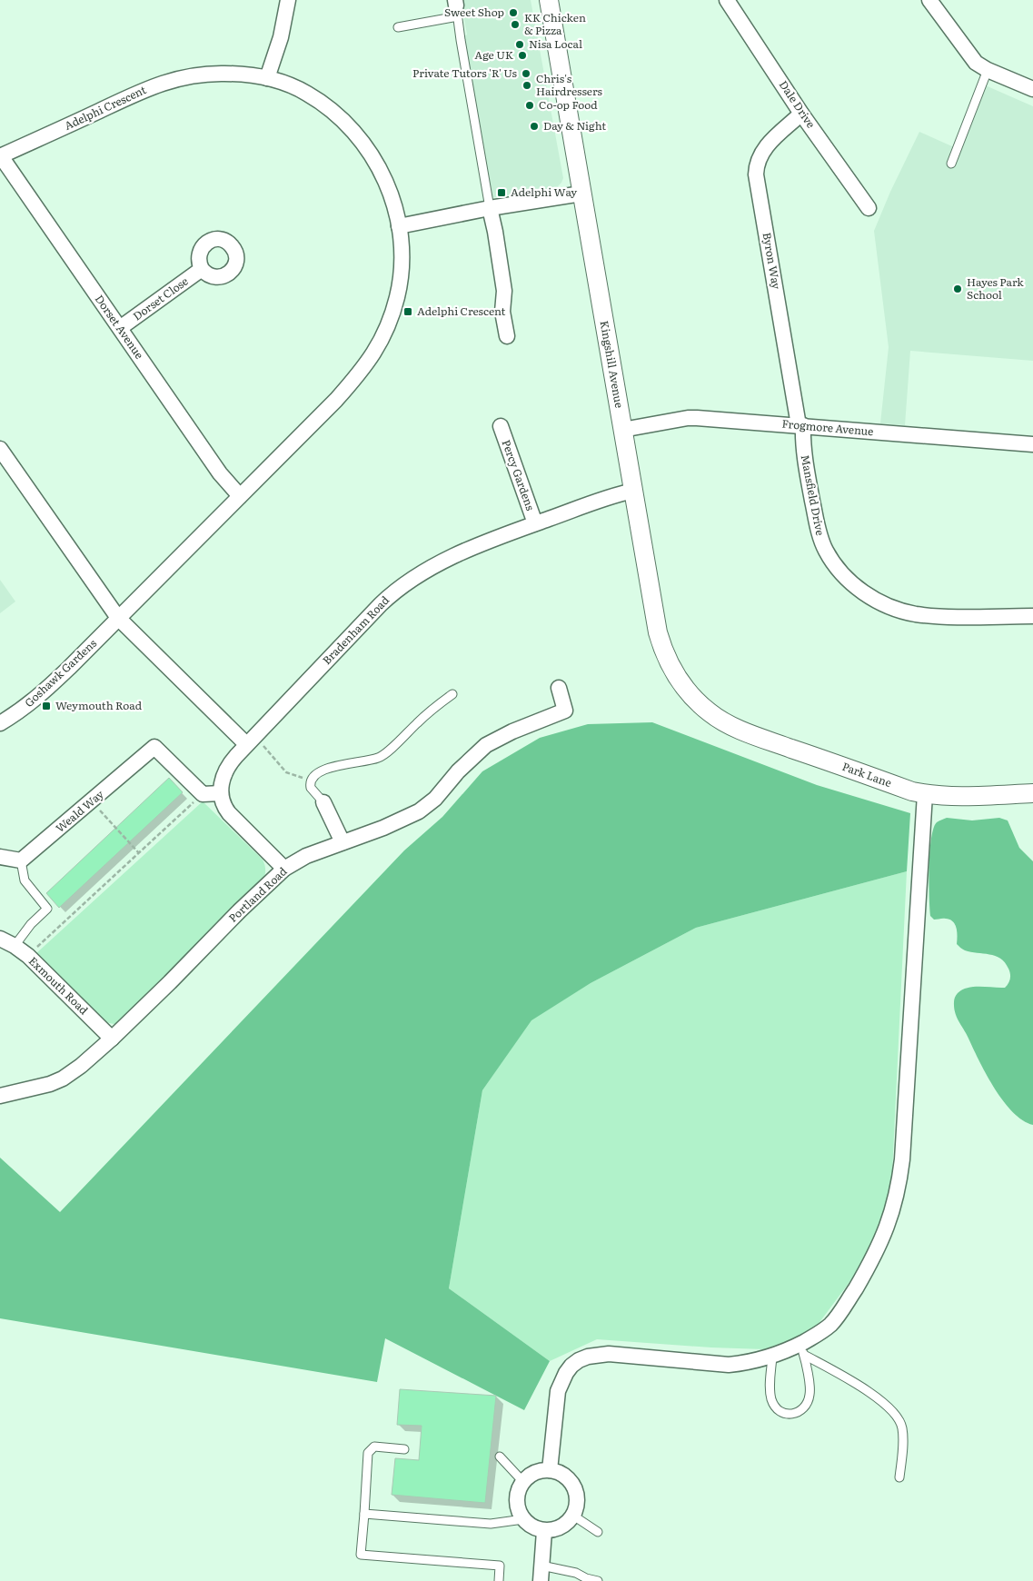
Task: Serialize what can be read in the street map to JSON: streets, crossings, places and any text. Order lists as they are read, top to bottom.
{
  "streets": {
    "street": [
      "Dale Drive",
      "Adelphi Crescent",
      "Byron Way",
      "Dorset Close",
      "Dorset Avenue",
      "Kingshill Avenue",
      "Frogmore Avenue",
      "Percy Gardens",
      "Mansfield Drive",
      "Bradenham Road",
      "Goshawk Gardens",
      "Park Lane",
      "Weald Way",
      "Portland Road",
      "Exmouth Road"
    ]
  },
  "crossings": [
    ["Dale Drive", "Byron Way"],
    ["Adelphi Crescent", "Dorset Avenue"],
    ["Adelphi Crescent", "Goshawk Gardens"],
    ["Byron Way", "Frogmore Avenue"],
    ["Byron Way", "Mansfield Drive"],
    ["Dorset Close", "Dorset Avenue"],
    ["Kingshill Avenue", "Frogmore Avenue"],
    ["Kingshill Avenue", "Bradenham Road"],
    ["Kingshill Avenue", "Park Lane"],
    ["Frogmore Avenue", "Mansfield Drive"],
    ["Percy Gardens", "Bradenham Road"],
    ["Portland Road", "Exmouth Road"]
  ],
  "places": {
    "other": [
      "Sweet Shop",
      "KK Chicken & Pizza",
      "Nisa Local",
      "Age UK",
      "Private Tutors 'R' Us",
      "Chris's Hairdressers",
      "Co-op Food",
      "Day & Night",
      "Hayes Park School"
    ],
    "transit": ["Adelphi Way", "Adelphi Crescent", "Weymouth Road"]
  }
}
